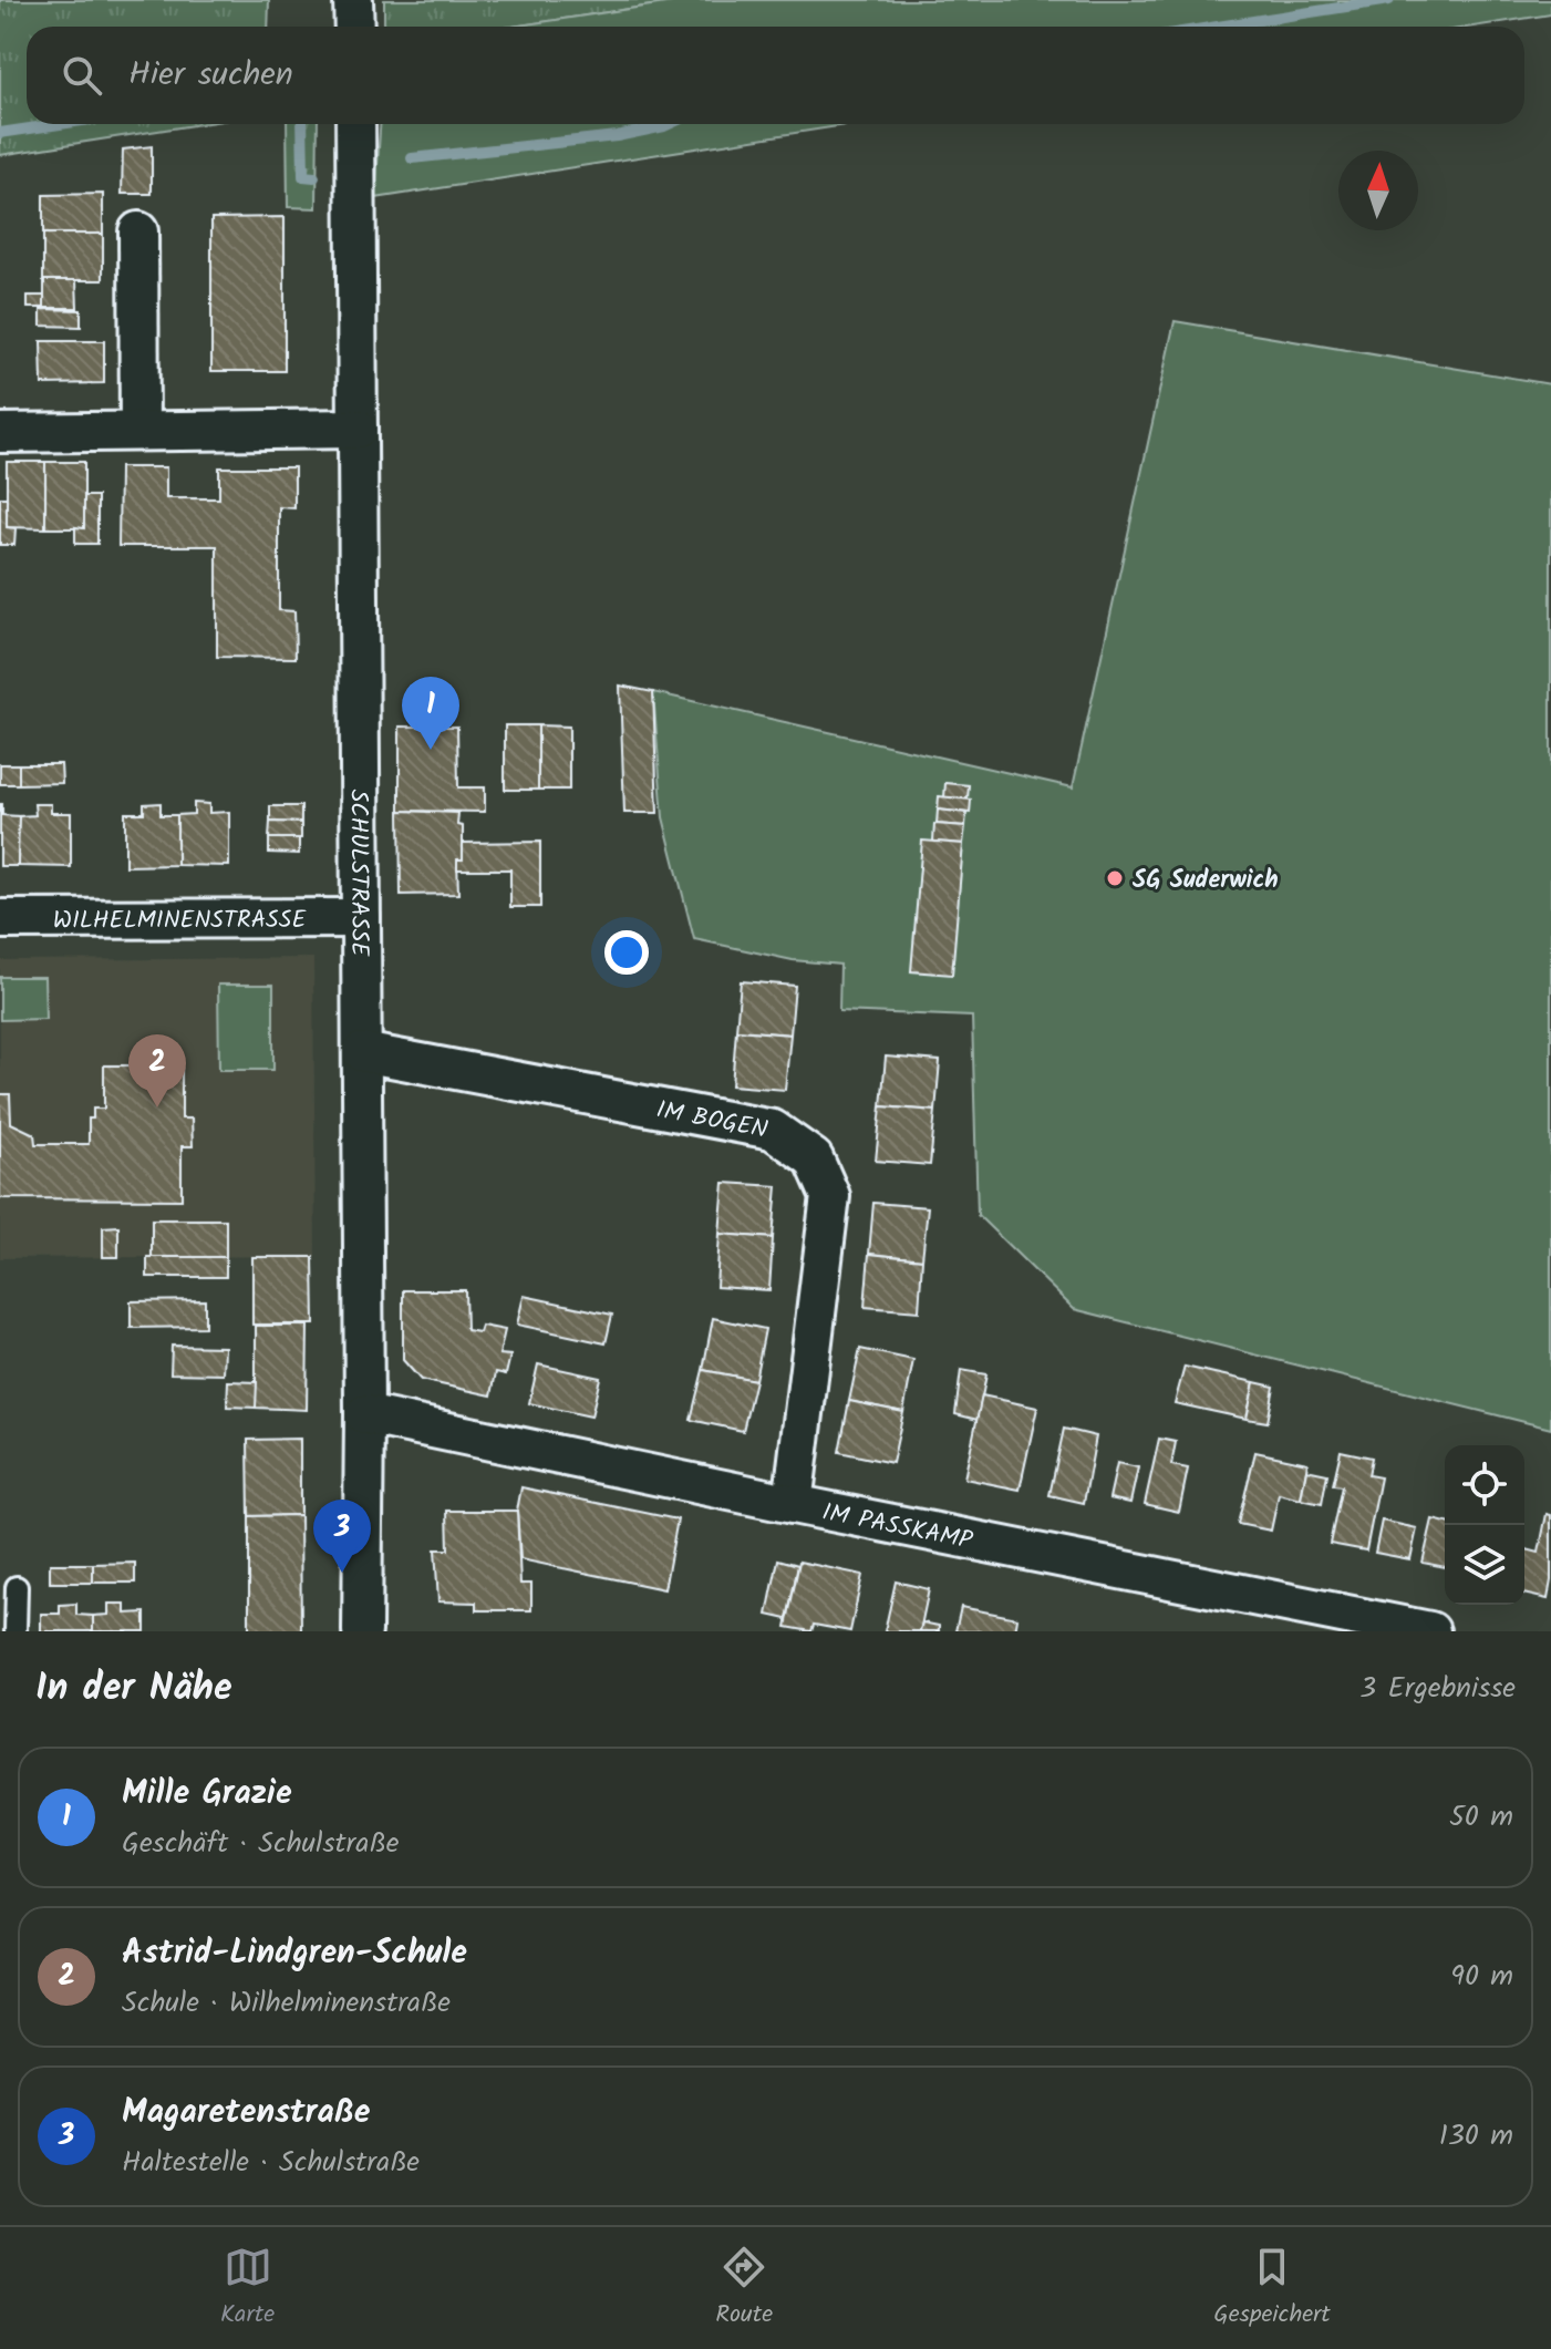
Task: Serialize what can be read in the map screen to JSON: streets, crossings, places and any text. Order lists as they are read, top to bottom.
{
  "streets": {
    "street": [
      "SCHULSTRASSE",
      "WILHELMINENSTRASSE",
      "IM BOGEN",
      "IM PASSKAMP"
    ]
  },
  "crossings": [
    ["SCHULSTRASSE", "WILHELMINENSTRASSE"],
    ["SCHULSTRASSE", "IM BOGEN"],
    ["SCHULSTRASSE", "IM PASSKAMP"],
    ["IM BOGEN", "IM PASSKAMP"]
  ],
  "places": ["SG Suderwich"],
  "north": "top",
  "page": {
    "search": "Hier suchen",
    "pins": ["1", "2", "3"],
    "heading": ["In der Nähe", "3 Ergebnisse"],
    "list": [
      {
        "mark": "1",
        "name": "Mille Grazie",
        "note": "Geschäft · Schulstraße",
        "value": "50 m"
      },
      {
        "mark": "2",
        "name": "Astrid-Lindgren-Schule",
        "note": "Schule · Wilhelminenstraße",
        "value": "90 m"
      },
      {
        "mark": "3",
        "name": "Magaretenstraße",
        "note": "Haltestelle · Schulstraße",
        "value": "130 m"
      }
    ],
    "nav": ["Karte", "Route", "Gespeichert"]
  }
}
